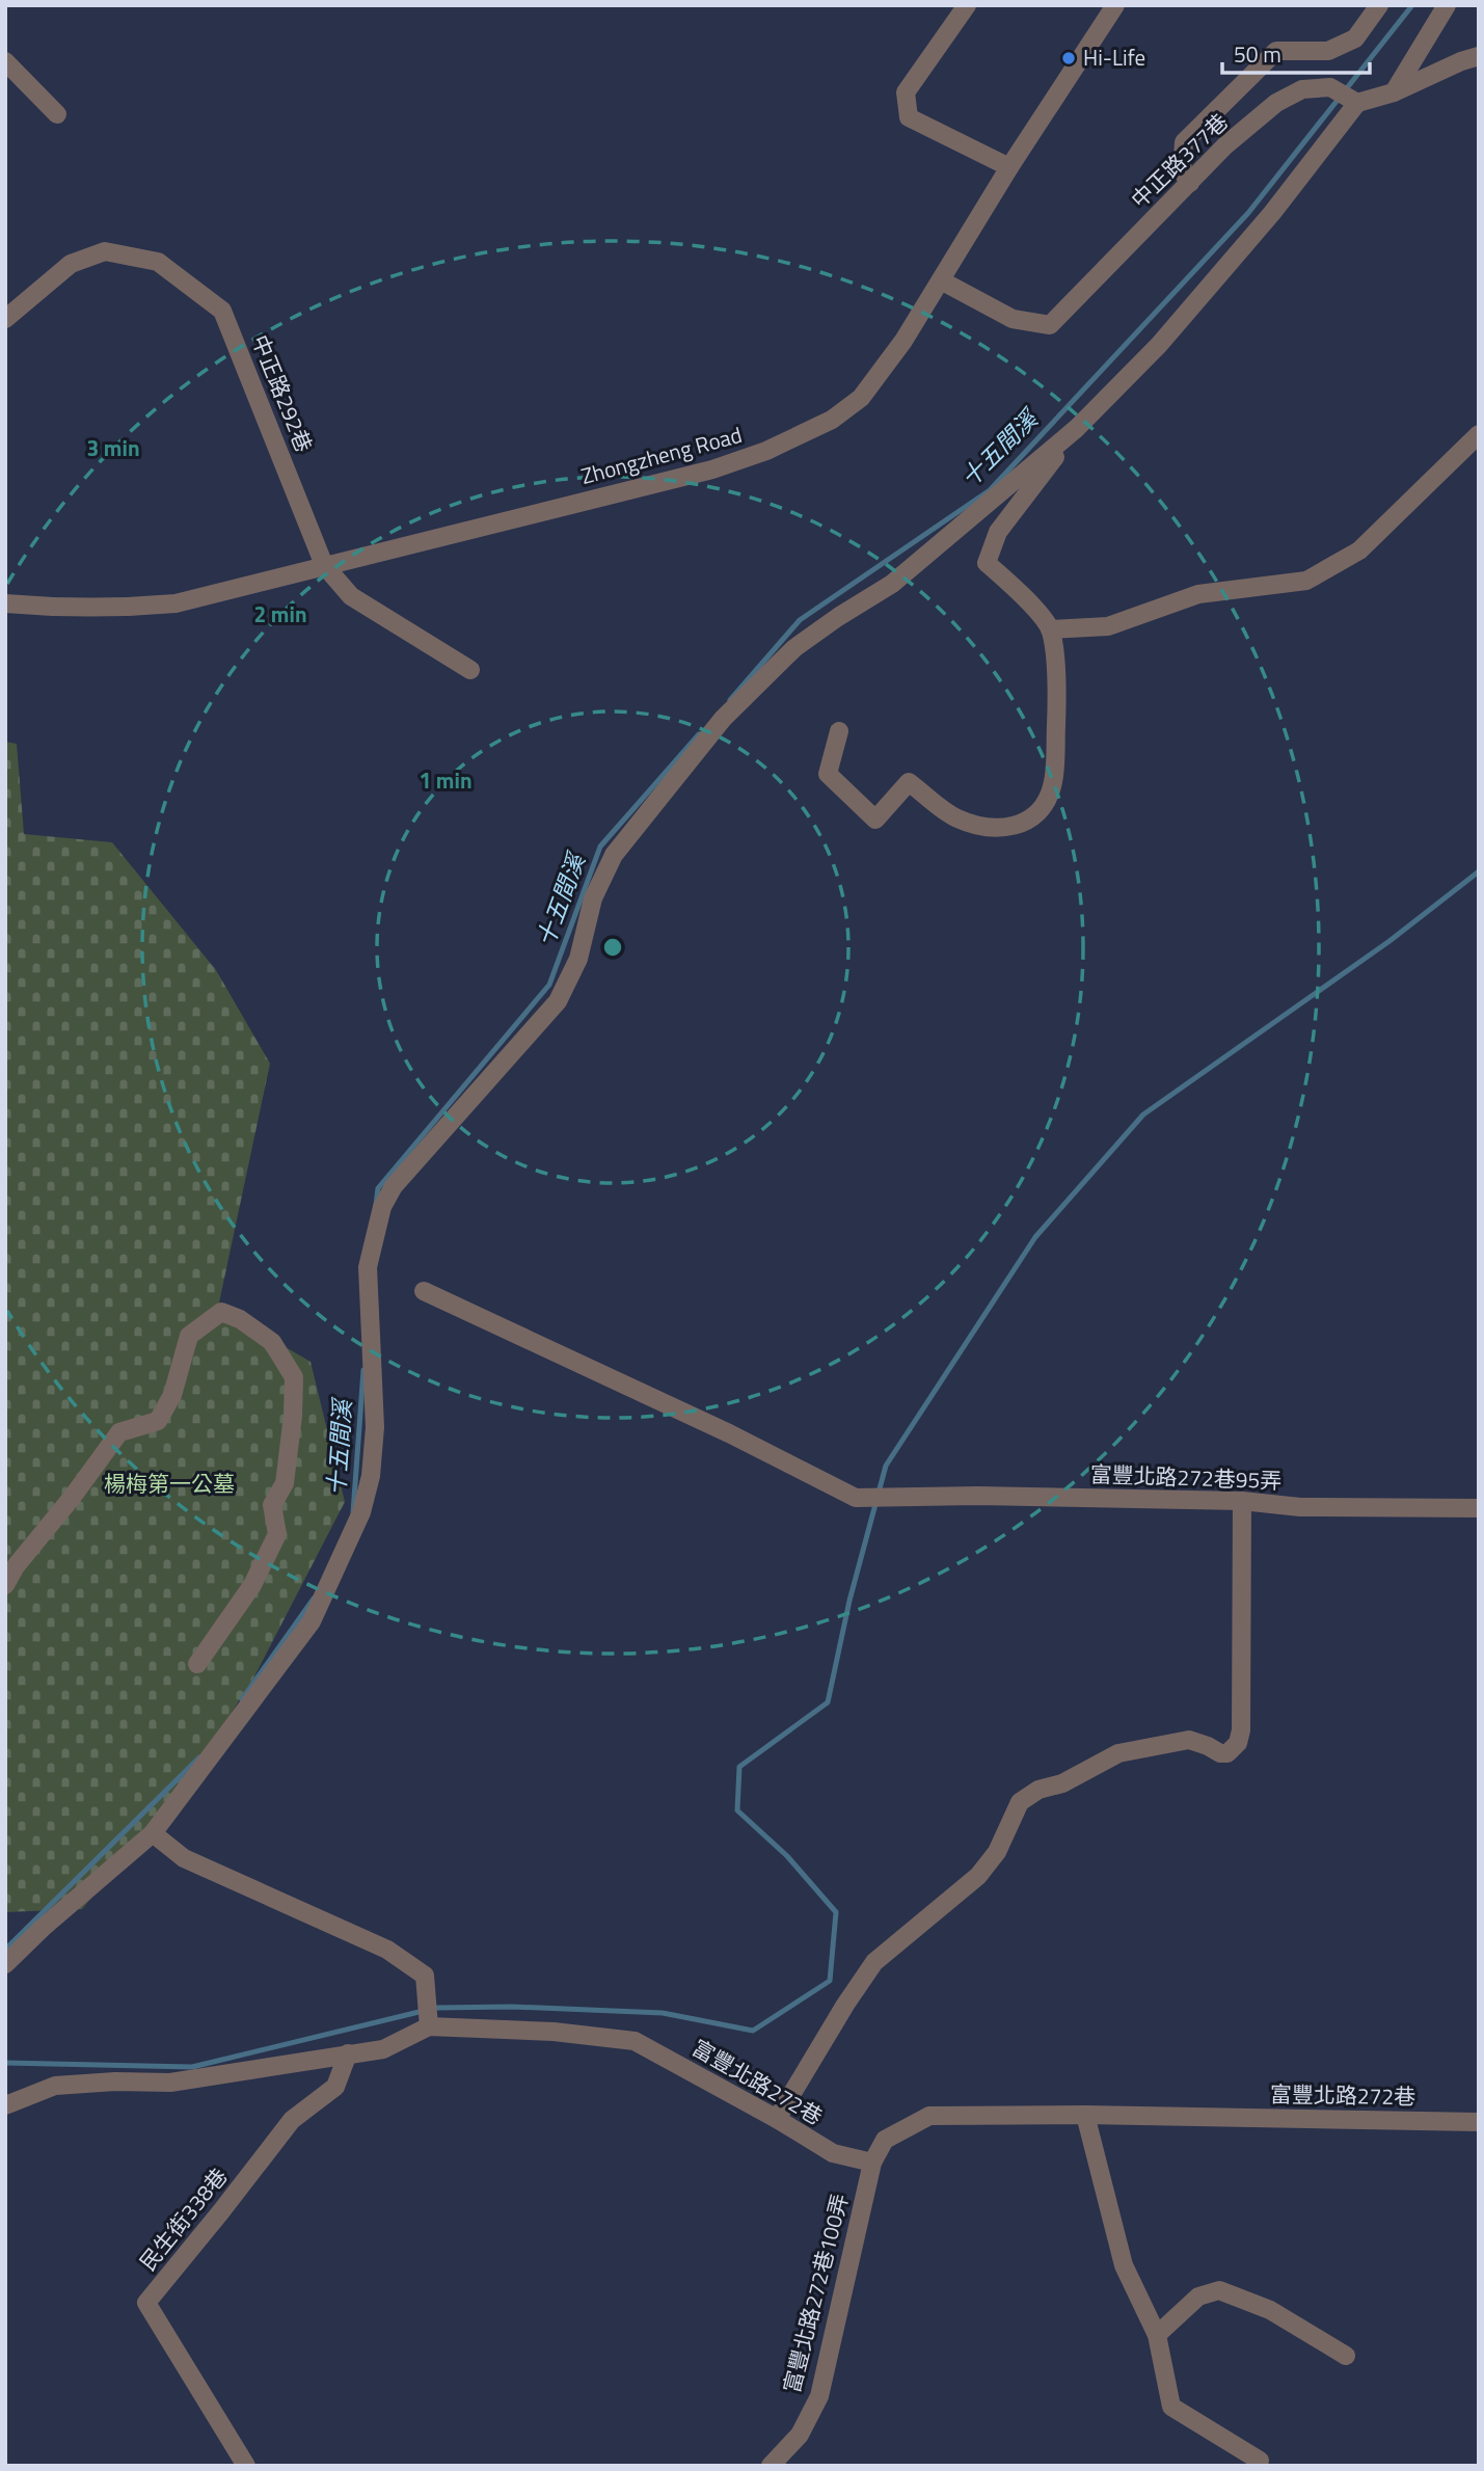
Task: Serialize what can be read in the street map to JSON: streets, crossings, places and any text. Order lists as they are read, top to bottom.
{
  "streets": {
    "street": [
      "中正路377巷",
      "中正路292巷",
      "Zhongzheng Road",
      "富豐北路272巷95弄",
      "富豐北路272巷",
      "民生街338巷",
      "富豐北路272巷100弄"
    ]
  },
  "crossings": [
    ["中正路377巷", "Zhongzheng Road"],
    ["中正路292巷", "Zhongzheng Road"],
    ["富豐北路272巷", "民生街338巷"],
    ["富豐北路272巷", "富豐北路272巷100弄"]
  ],
  "water": ["十五間溪"],
  "parks": ["楊梅第一公墓"],
  "places": ["Hi-Life"],
  "scale_bar": "50 m",
  "rings": ["3 min", "2 min", "1 min"]
}
